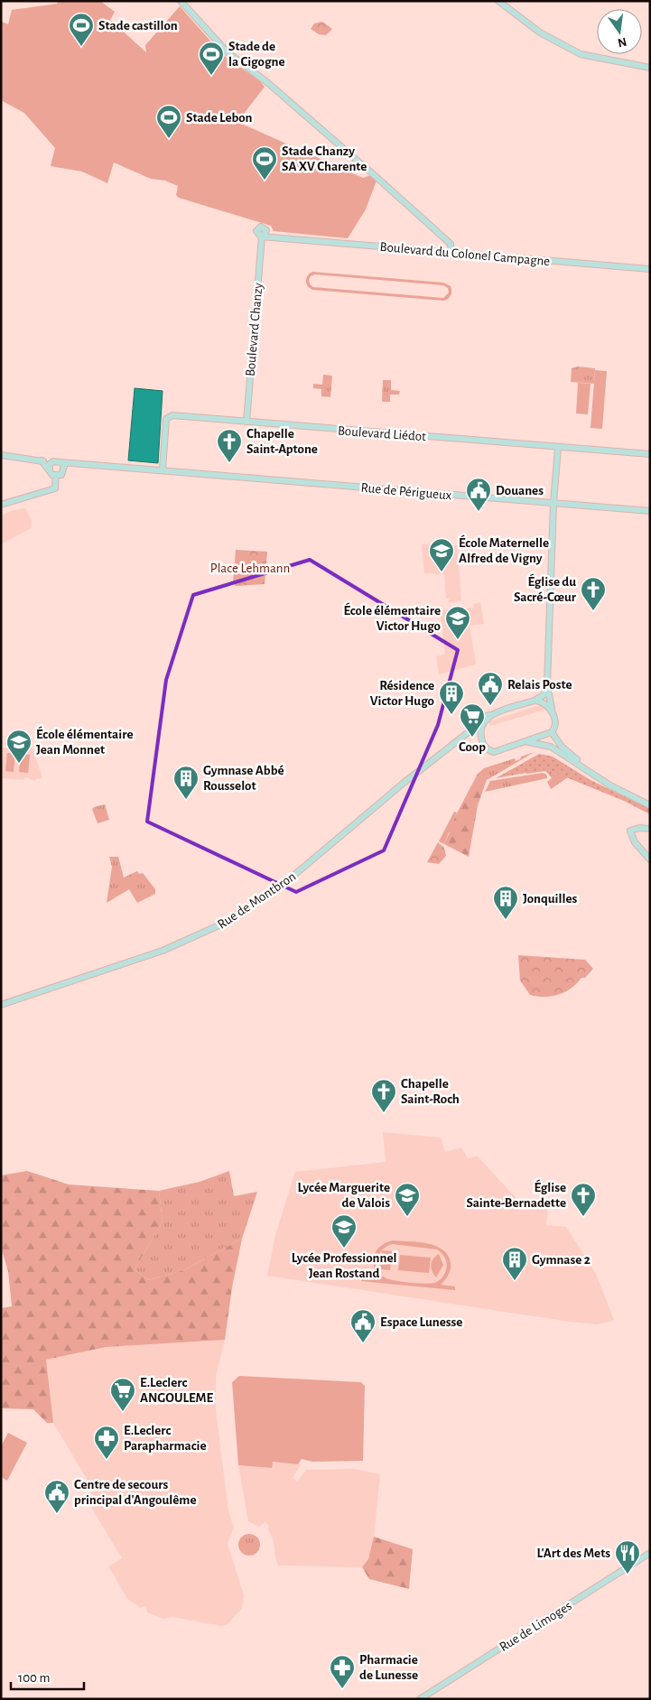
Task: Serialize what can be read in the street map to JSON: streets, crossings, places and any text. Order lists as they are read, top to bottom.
{
  "streets": {
    "main road": [
      "Boulevard du Colonel Campagne",
      "Boulevard Chanzy",
      "Boulevard Liédot",
      "Rue de Périgueux",
      "Rue de Montbron",
      "Rue de Limoges"
    ]
  },
  "crossings": [
    ["Boulevard du Colonel Campagne", "Boulevard Chanzy"],
    ["Boulevard Chanzy", "Boulevard Liédot"],
    ["Boulevard Liédot", "Rue de Périgueux"]
  ],
  "parks": ["Place Lehmann"],
  "places": {
    "sports": [
      "Stade castillon",
      "Stade de la Cigogne",
      "Stade Lebon",
      "Stade Chanzy SA XV Charente"
    ],
    "church": [
      "Chapelle Saint-Aptone",
      "Église du Sacré-Cœur",
      "Chapelle Saint-Roch",
      "Église Sainte-Bernadette"
    ],
    "public building": [
      "Douanes",
      "Relais Poste",
      "Espace Lunesse",
      "Centre de secours principal d'Angoulême"
    ],
    "school or university": [
      "École Maternelle Alfred de Vigny",
      "École élémentaire Victor Hugo",
      "École élémentaire Jean Monnet",
      "Lycée Marguerite de Valois",
      "Lycée Professionnel Jean Rostand"
    ],
    "building": [
      "Résidence Victor Hugo",
      "Gymnase Abbé Rousselot",
      "Jonquilles",
      "Gymnase 2"
    ],
    "supermarket": ["Coop", "E.Leclerc ANGOULEME"],
    "pharmacy": ["E.Leclerc Parapharmacie", "Pharmacie de Lunesse"],
    "restaurant": ["L'Art des Mets"]
  },
  "scale_bar": "100 m",
  "north": "bottom"
}
